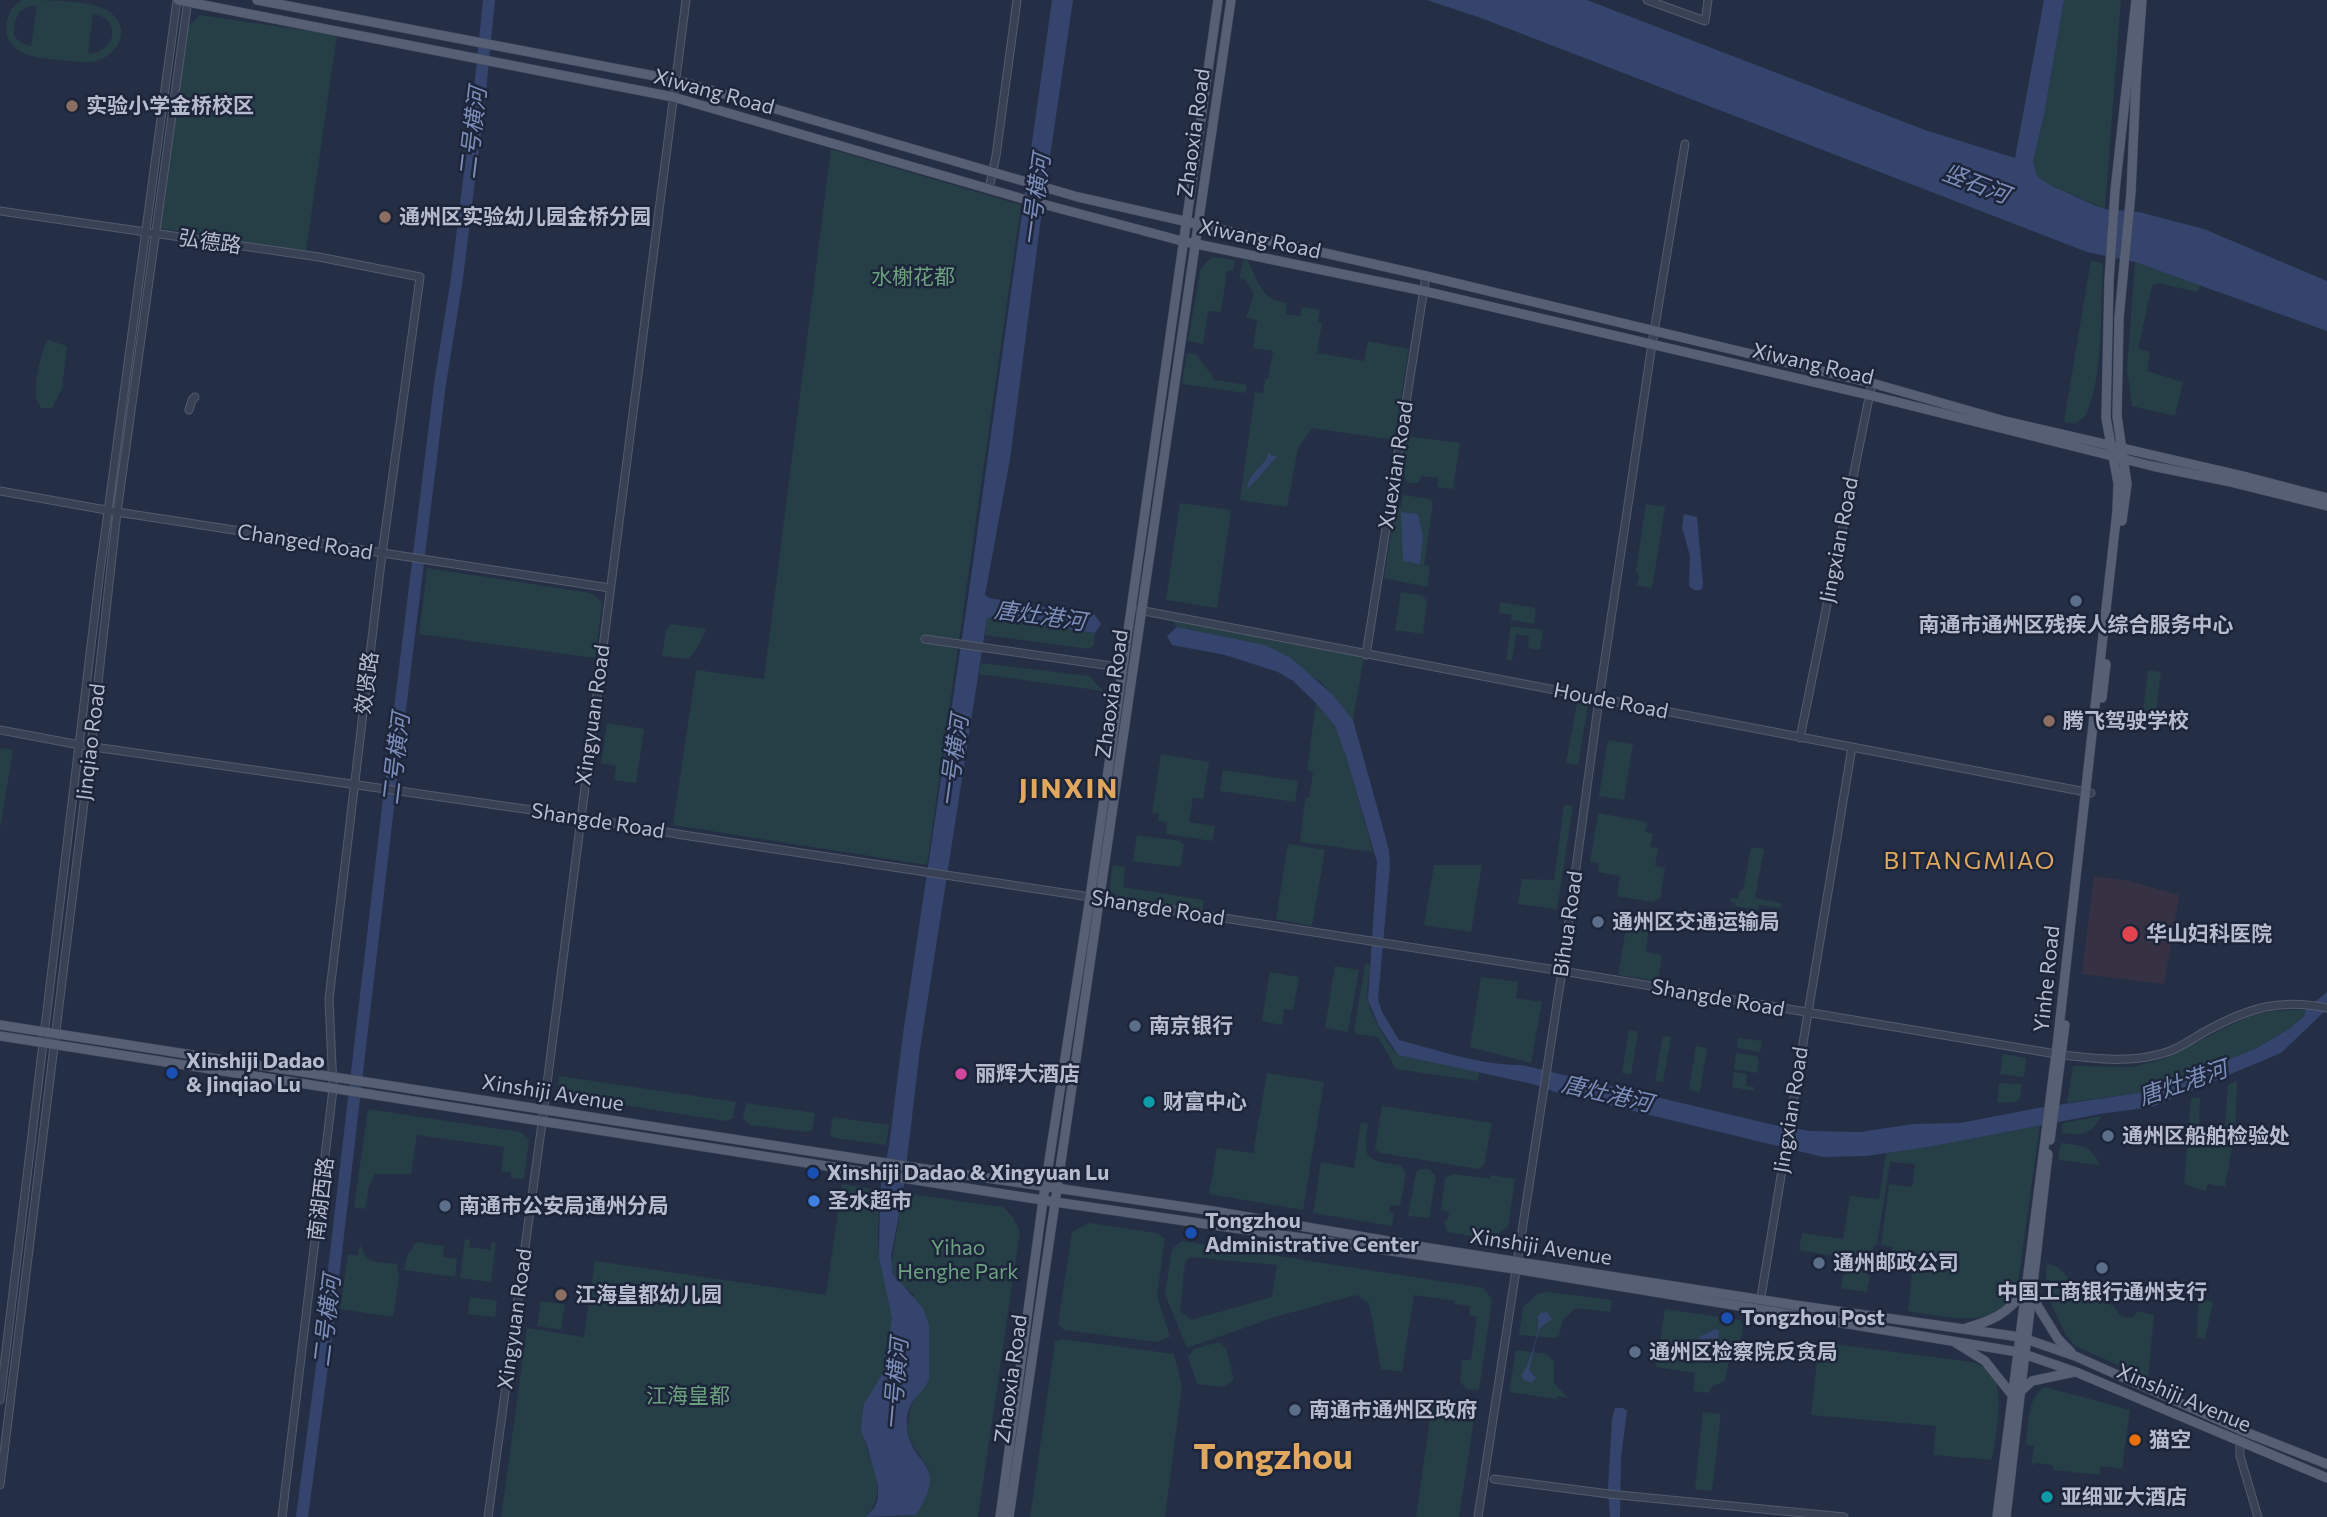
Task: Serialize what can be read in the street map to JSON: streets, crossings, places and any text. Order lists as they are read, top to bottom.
{
  "streets": {
    "main road": [
      "Xiwang Road",
      "Zhaoxia Road",
      "Yinhe Road",
      "Xinshiji Avenue"
    ],
    "street": [
      "弘德路",
      "Xuexian Road",
      "Jingxian Road",
      "Changed Road",
      "效贤路",
      "Houde Road",
      "Xingyuan Road",
      "Jinqiao Road",
      "Shangde Road",
      "Bihua Road",
      "南湖西路"
    ]
  },
  "crossings": [
    ["Xiwang Road", "Zhaoxia Road"],
    ["Xiwang Road", "Xuexian Road"],
    ["Xiwang Road", "Jingxian Road"],
    ["Xiwang Road", "Xingyuan Road"],
    ["Xiwang Road", "Jinqiao Road"],
    ["Xiwang Road", "Bihua Road"],
    ["Xiwang Road", "Yinhe Road"],
    ["Zhaoxia Road", "Houde Road"],
    ["Zhaoxia Road", "Shangde Road"],
    ["Zhaoxia Road", "Xinshiji Avenue"],
    ["弘德路", "效贤路"],
    ["弘德路", "Jinqiao Road"],
    ["Xuexian Road", "Houde Road"],
    ["Jingxian Road", "Houde Road"],
    ["Jingxian Road", "Shangde Road"],
    ["Jingxian Road", "Xinshiji Avenue"],
    ["Changed Road", "效贤路"],
    ["Changed Road", "Xingyuan Road"],
    ["Changed Road", "Jinqiao Road"],
    ["效贤路", "Xinshiji Avenue"],
    ["效贤路", "南湖西路"],
    ["Houde Road", "Bihua Road"],
    ["Houde Road", "Yinhe Road"],
    ["Xingyuan Road", "Shangde Road"],
    ["Xingyuan Road", "Xinshiji Avenue"],
    ["Jinqiao Road", "Shangde Road"],
    ["Jinqiao Road", "Xinshiji Avenue"],
    ["Shangde Road", "Bihua Road"],
    ["Shangde Road", "Yinhe Road"],
    ["Bihua Road", "Xinshiji Avenue"],
    ["Yinhe Road", "Xinshiji Avenue"],
    ["Xinshiji Avenue", "南湖西路"]
  ],
  "districts": ["JINXIN", "BITANGMIAO", "Tongzhou"],
  "water": [
    "二号横河",
    "竖石河",
    "一号横河",
    "唐灶港河"
  ],
  "parks": ["水榭花都", "Yihao Henghe Park", "江海皇都"],
  "places": [
    "实验小学金桥校区",
    "通州区实验幼儿园金桥分园",
    "南通市通州区残疾人综合服务中心",
    "腾飞驾驶学校",
    "通州区交通运输局",
    "华山妇科医院",
    "南京银行",
    "Xinshiji Dadao & Jinqiao Lu",
    "丽辉大酒店",
    "财富中心",
    "通州区船舶检验处",
    "Xinshiji Dadao & Xingyuan Lu",
    "圣水超市",
    "南通市公安局通州分局",
    "Tongzhou Administrative Center",
    "通州邮政公司",
    "中国工商银行通州支行",
    "江海皇都幼儿园",
    "Tongzhou Post",
    "通州区检察院反贪局",
    "南通市通州区政府",
    "猫空",
    "亚细亚大酒店"
  ]
}
